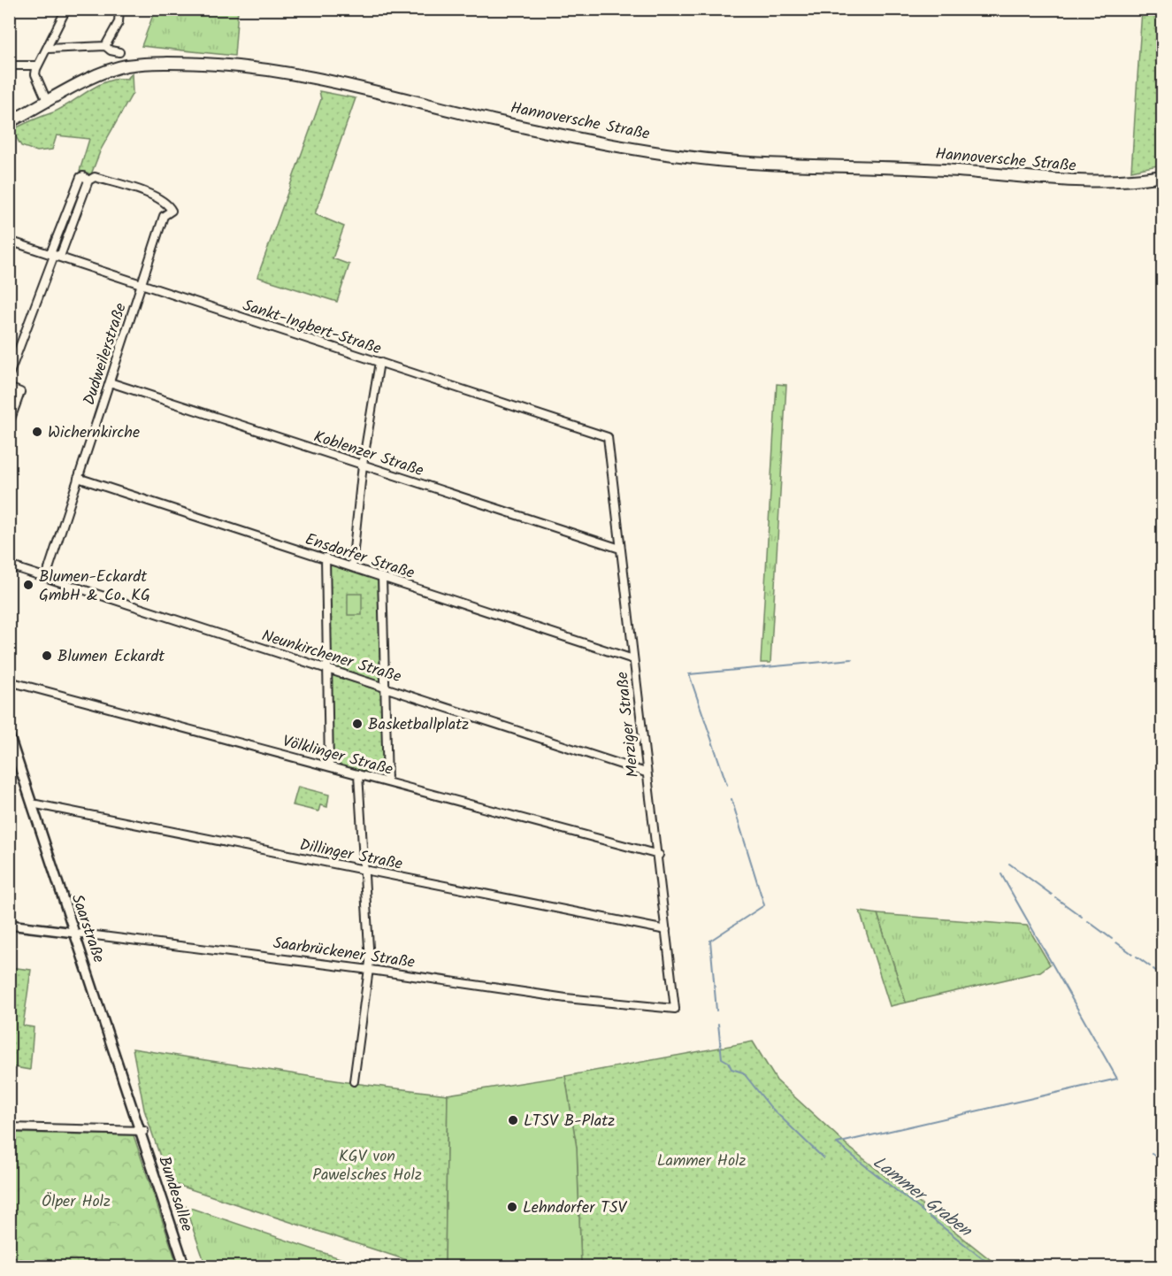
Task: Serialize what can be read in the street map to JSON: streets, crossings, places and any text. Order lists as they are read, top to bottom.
{
  "streets": {
    "main road": ["Hannoversche Straße"],
    "street": [
      "Sankt-Ingbert-Straße",
      "Dudweilerstraße",
      "Koblenzer Straße",
      "Ensdorfer Straße",
      "Neunkirchener Straße",
      "Merziger Straße",
      "Völklinger Straße",
      "Dillinger Straße",
      "Saarstraße",
      "Saarbrückener Straße",
      "Bundesallee"
    ]
  },
  "crossings": [
    ["Sankt-Ingbert-Straße", "Dudweilerstraße"],
    ["Sankt-Ingbert-Straße", "Merziger Straße"],
    ["Dudweilerstraße", "Koblenzer Straße"],
    ["Dudweilerstraße", "Ensdorfer Straße"],
    ["Dudweilerstraße", "Neunkirchener Straße"],
    ["Koblenzer Straße", "Merziger Straße"],
    ["Ensdorfer Straße", "Merziger Straße"],
    ["Neunkirchener Straße", "Merziger Straße"],
    ["Merziger Straße", "Völklinger Straße"],
    ["Merziger Straße", "Dillinger Straße"],
    ["Merziger Straße", "Saarbrückener Straße"],
    ["Dillinger Straße", "Saarstraße"],
    ["Saarstraße", "Saarbrückener Straße"],
    ["Saarstraße", "Bundesallee"]
  ],
  "water": ["Lammer Graben"],
  "parks": ["KGV von Pawelsches Holz", "Lammer Holz", "Ölper Holz"],
  "places": [
    "Wichernkirche",
    "Blumen-Eckardt GmbH & Co. KG",
    "Blumen Eckardt",
    "Basketballplatz",
    "LTSV B-Platz",
    "Lehndorfer TSV"
  ]
}
